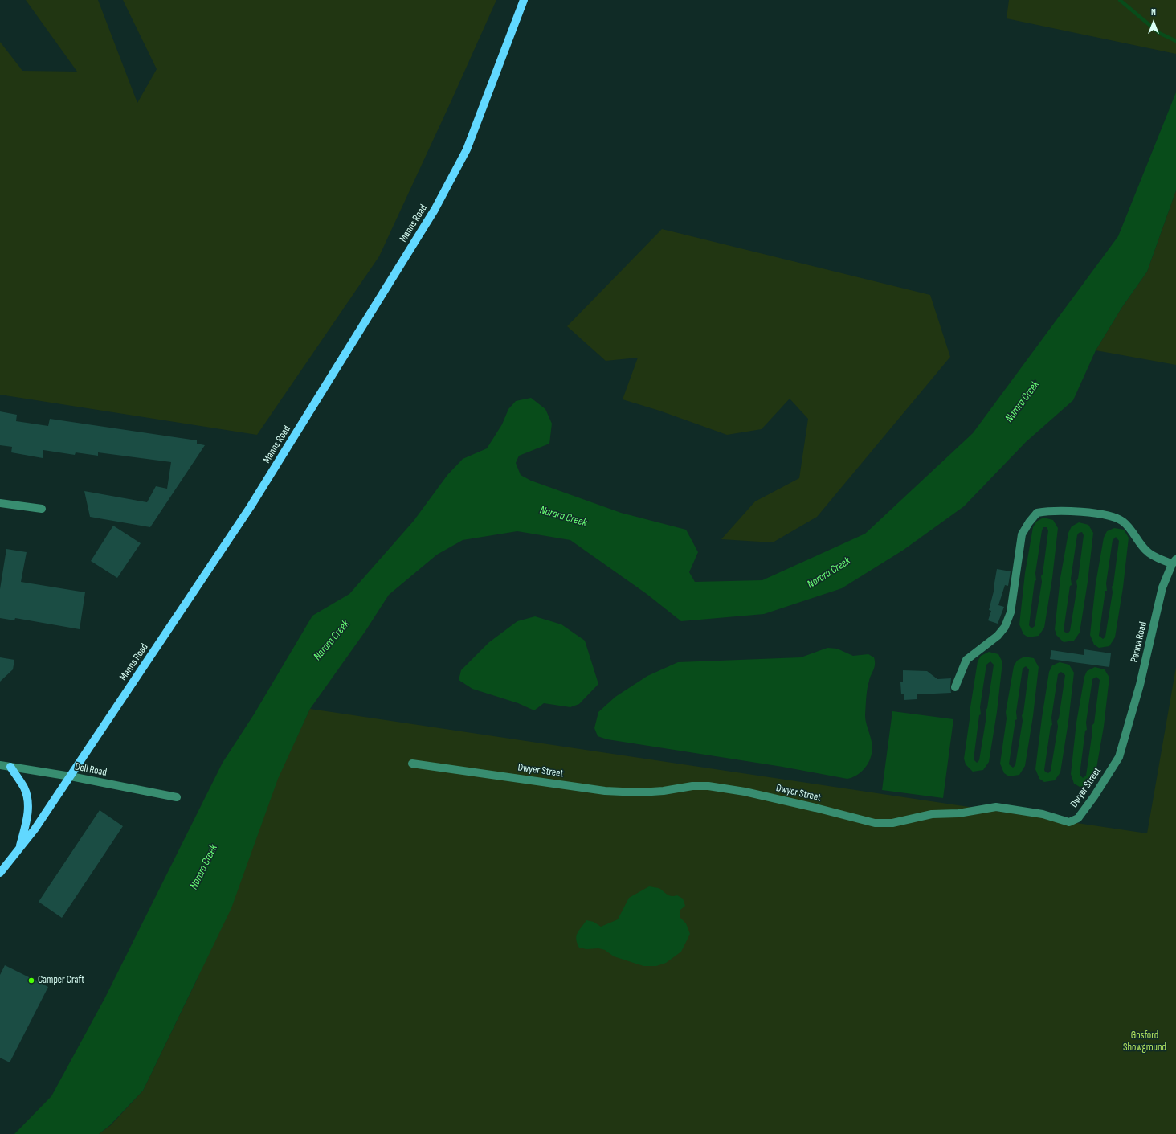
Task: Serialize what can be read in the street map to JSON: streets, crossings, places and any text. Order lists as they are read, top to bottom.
{
  "streets": {
    "main road": ["Manns Road"],
    "street": ["Perina Road", "Dell Road", "Dwyer Street"]
  },
  "crossings": [
    ["Manns Road", "Dell Road"],
    ["Perina Road", "Dwyer Street"]
  ],
  "water": ["Narara Creek"],
  "parks": ["Gosford Showground"],
  "places": ["Camper Craft"],
  "north": "top"
}
